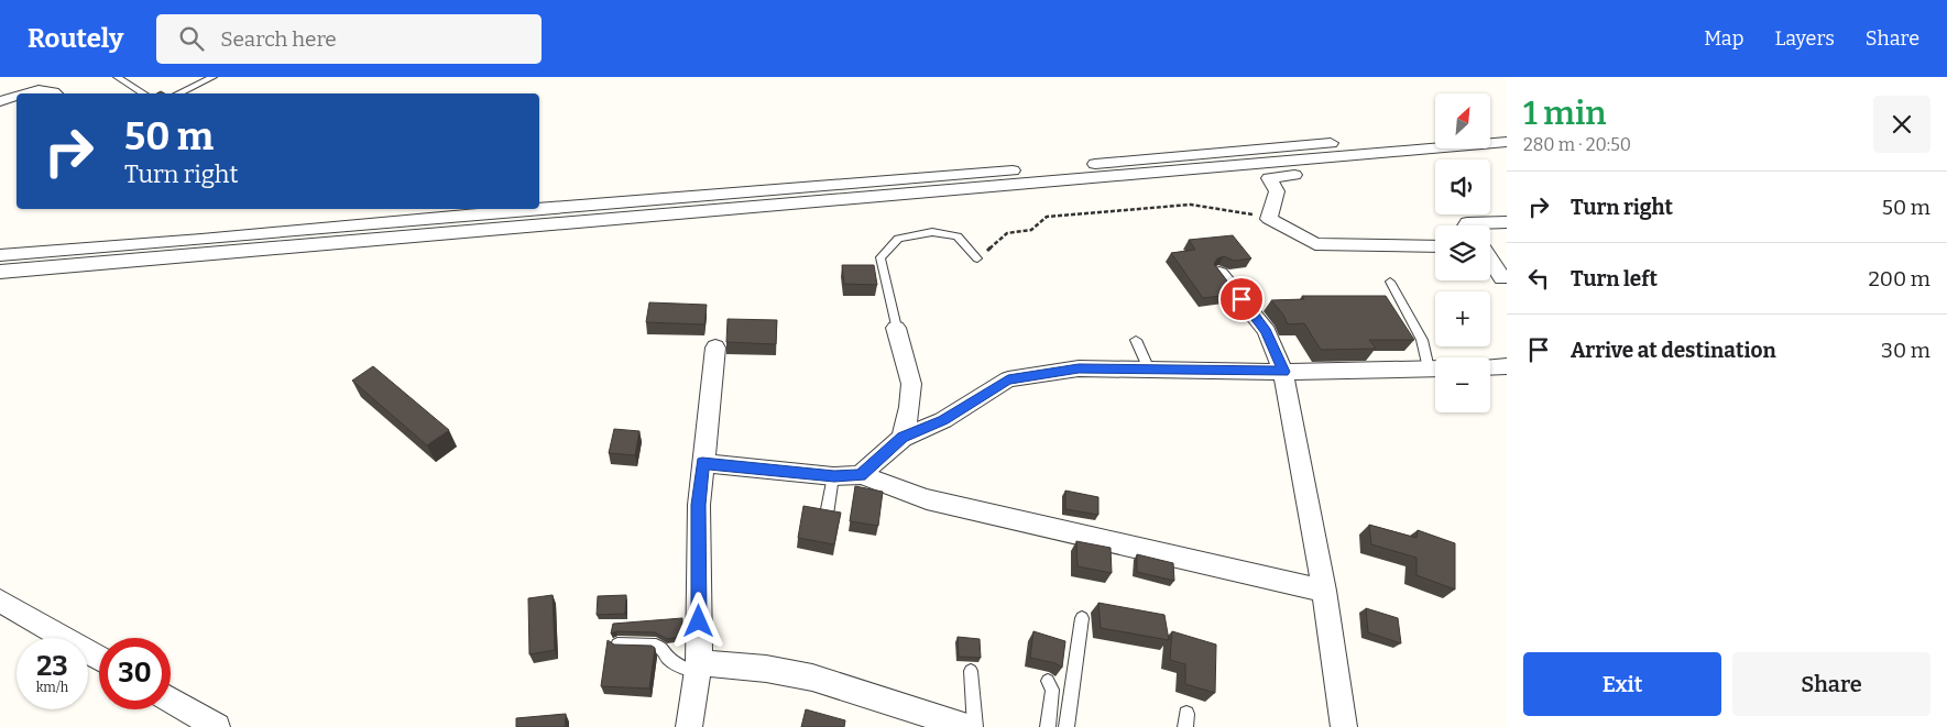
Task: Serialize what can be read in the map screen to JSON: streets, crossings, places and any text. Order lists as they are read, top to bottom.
{
  "north": "top right",
  "page": {
    "header": "Routely",
    "search": "Search here",
    "nav": ["Map", "Layers", "Share"],
    "heading": ["1 min", "280 m · 20:50"],
    "map_buttons": ["+", "−"],
    "turn": ["50 m", "Turn right"],
    "list": [
      {
        "name": "Turn right",
        "value": "50 m"
      },
      {
        "name": "Turn left",
        "value": "200 m"
      },
      {
        "name": "Arrive at destination",
        "value": "30 m"
      }
    ],
    "speed": "23 km/h",
    "limit": "30",
    "buttons": ["Exit", "Share"]
  }
}
